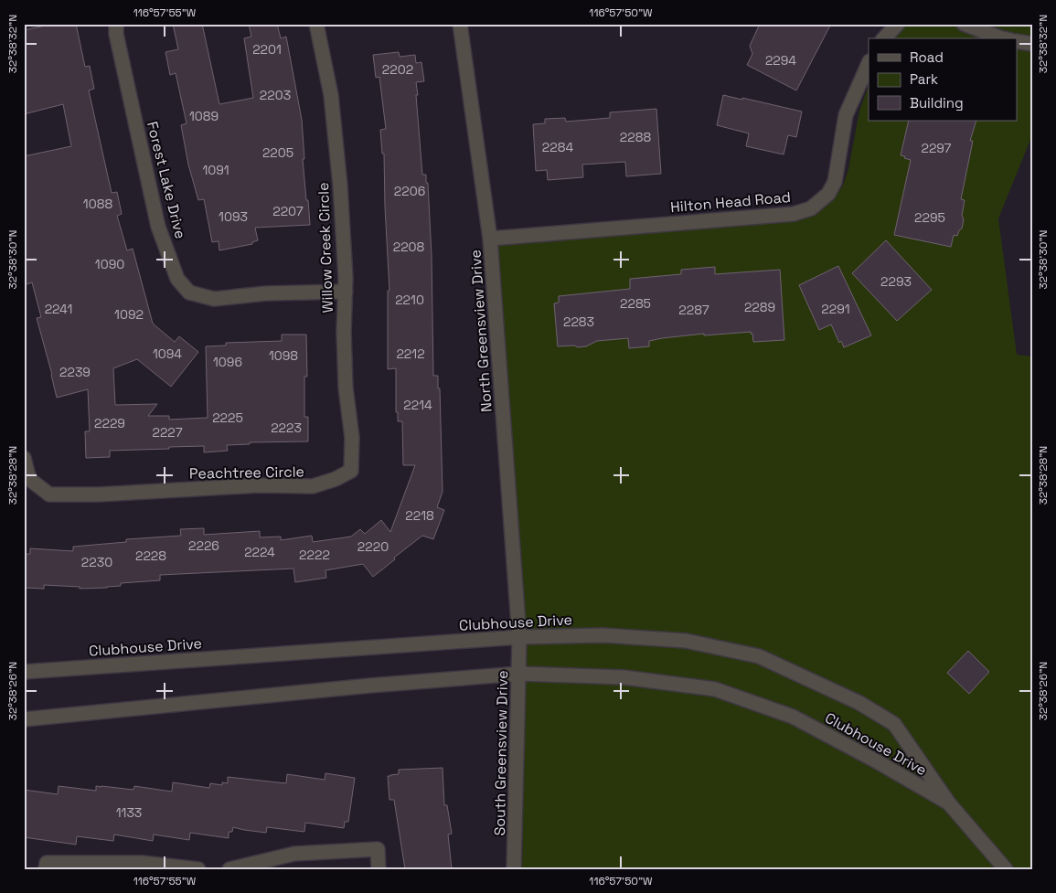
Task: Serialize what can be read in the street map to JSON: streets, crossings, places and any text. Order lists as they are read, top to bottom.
{
  "streets": {
    "street": [
      "Forest Lake Drive",
      "Hilton Head Road",
      "Willow Creek Circle",
      "North Greensview Drive",
      "Peachtree Circle",
      "Clubhouse Drive",
      "South Greensview Drive"
    ]
  },
  "crossings": [
    ["Forest Lake Drive", "Willow Creek Circle"],
    ["Hilton Head Road", "North Greensview Drive"],
    ["Willow Creek Circle", "Peachtree Circle"],
    ["North Greensview Drive", "Clubhouse Drive"],
    ["North Greensview Drive", "South Greensview Drive"],
    ["Clubhouse Drive", "South Greensview Drive"]
  ],
  "house_numbers": [
    "2201",
    "2294",
    "2202",
    "2203",
    "1089",
    "2288",
    "2284",
    "2297",
    "2205",
    "1091",
    "2206",
    "1088",
    "2207",
    "1093",
    "2295",
    "2208",
    "1090",
    "2293",
    "2210",
    "2285",
    "2289",
    "2241",
    "2291",
    "2287",
    "1092",
    "2283",
    "1094",
    "2212",
    "1098",
    "1096",
    "2239",
    "2214",
    "2225",
    "2229",
    "2223",
    "2227",
    "2218",
    "2226",
    "2220",
    "2224",
    "2222",
    "2228",
    "2230",
    "1133"
  ],
  "legend": ["Road", "Park", "Building"],
  "coordinates": [
    "116°57'55\"W",
    "116°57'50\"W",
    "32°38'32\"N",
    "32°38'30\"N",
    "32°38'28\"N",
    "32°38'26\"N"
  ]
}
